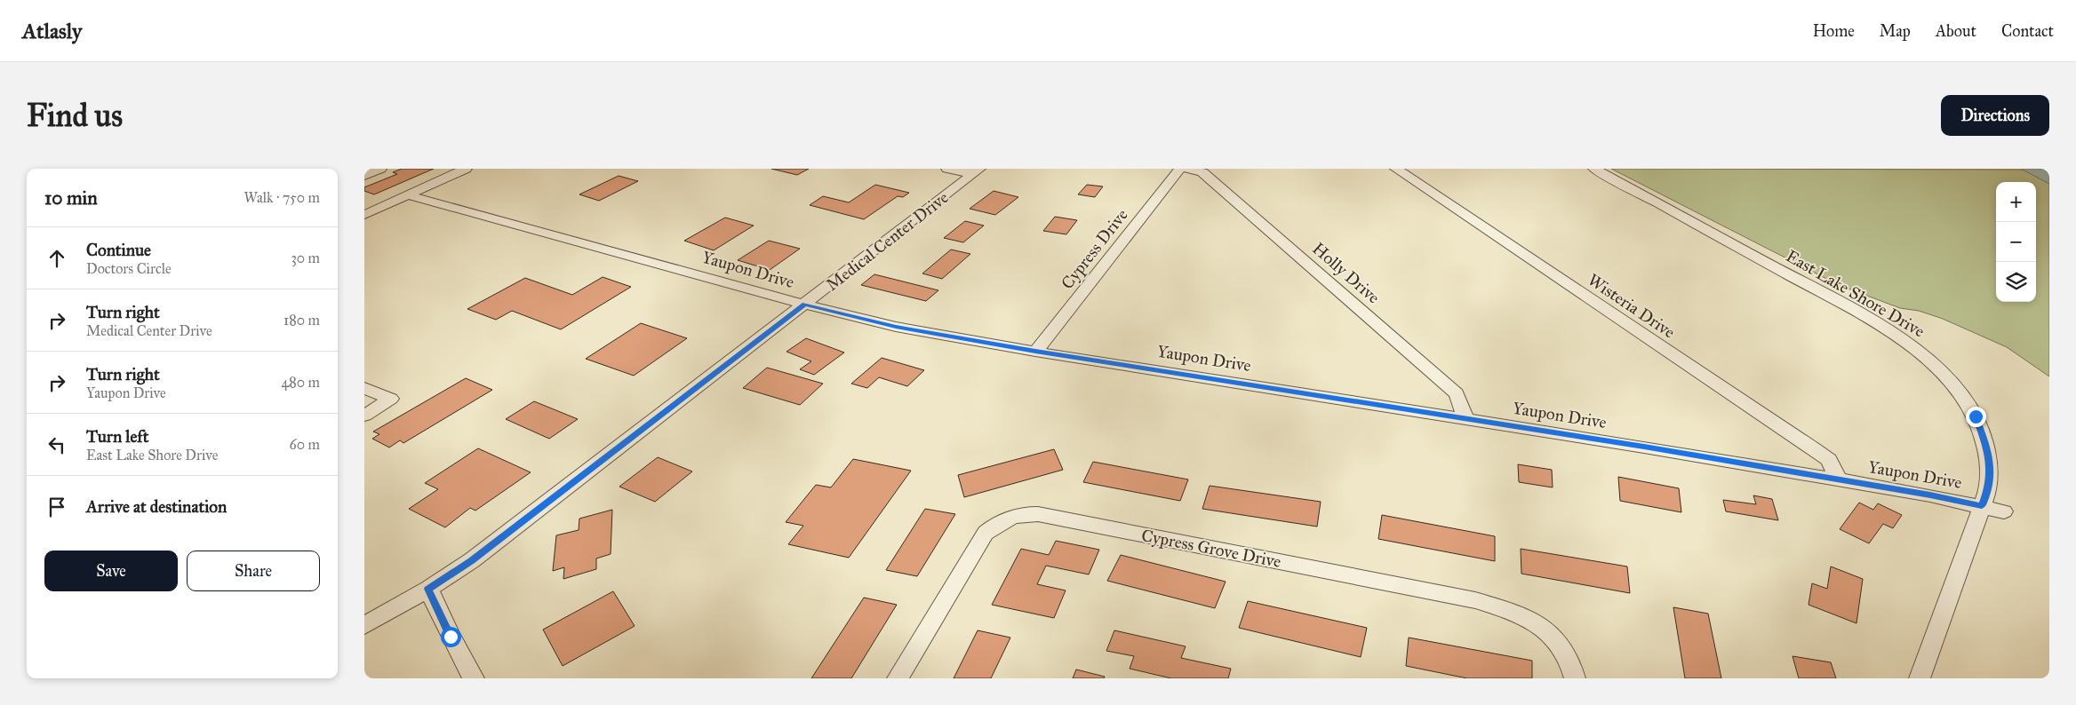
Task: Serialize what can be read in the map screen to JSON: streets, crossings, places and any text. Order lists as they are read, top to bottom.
{
  "streets": {
    "street": [
      "Medical Center Drive",
      "Cypress Drive",
      "Yaupon Drive",
      "Holly Drive",
      "East Lake Shore Drive",
      "Wisteria Drive",
      "Cypress Grove Drive"
    ]
  },
  "crossings": [
    ["Medical Center Drive", "Yaupon Drive"],
    ["Cypress Drive", "Yaupon Drive"],
    ["Yaupon Drive", "Holly Drive"],
    ["Yaupon Drive", "East Lake Shore Drive"],
    ["Yaupon Drive", "Wisteria Drive"]
  ],
  "page": {
    "header": "Atlasly",
    "nav": [
      "Home",
      "Map",
      "About",
      "Contact"
    ],
    "buttons": [
      "Directions",
      ["Save", "Share"]
    ],
    "title": "Find us",
    "heading": ["10 min", "Walk · 750 m"],
    "map_buttons": ["+", "−"],
    "list": [
      ["Continue", "Doctors Circle", "30 m"],
      ["Turn right", "Medical Center Drive", "180 m"],
      ["Turn right", "Yaupon Drive", "480 m"],
      ["Turn left", "East Lake Shore Drive", "60 m"],
      "Arrive at destination"
    ]
  }
}
